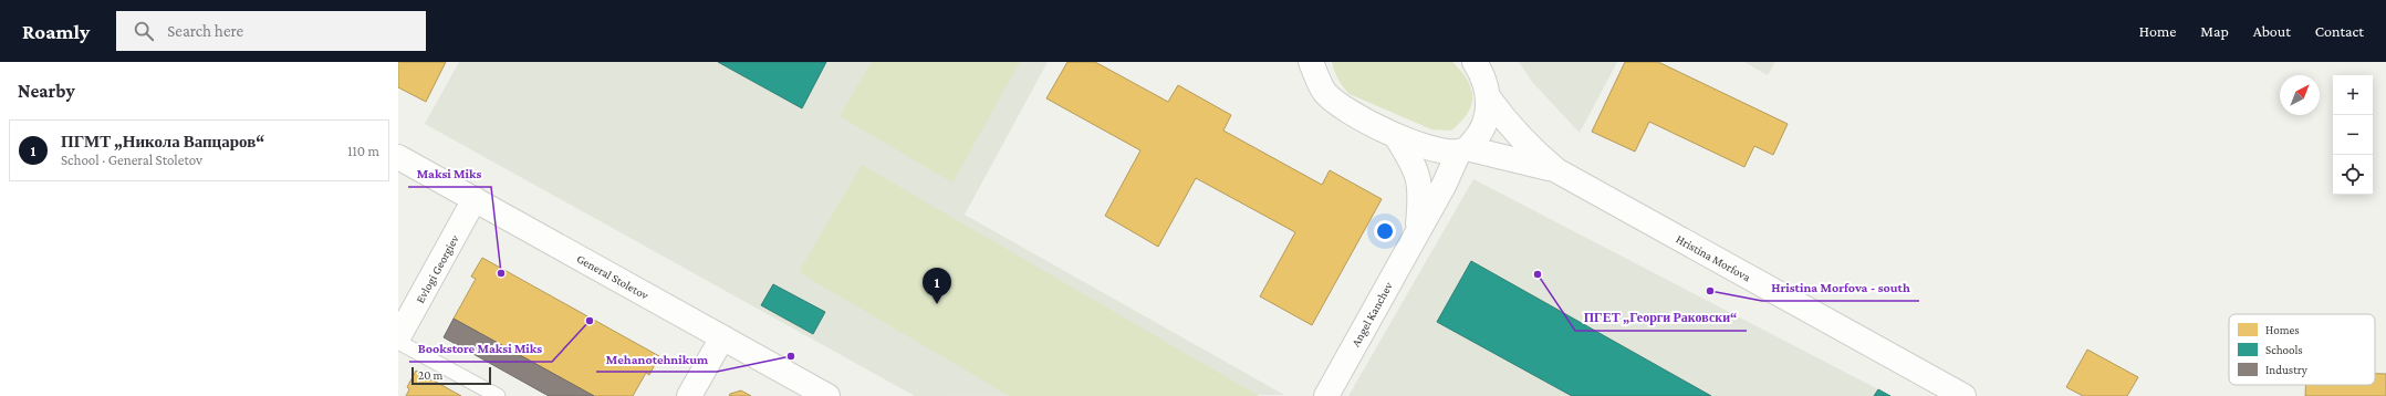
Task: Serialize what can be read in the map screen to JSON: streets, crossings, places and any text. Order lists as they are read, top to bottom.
{
  "streets": {
    "street": [
      "Hristina Morfova",
      "Evlogi Georgiev",
      "General Stoletov",
      "Angel Kanchev"
    ]
  },
  "crossings": [
    ["Hristina Morfova", "Angel Kanchev"],
    ["Evlogi Georgiev", "General Stoletov"]
  ],
  "places": [
    "Maksi Miks",
    "ПГЕТ „Георги Раковски“",
    "Hristina Morfova - south",
    "Bookstore Maksi Miks",
    "Mehanotehnikum"
  ],
  "legend": ["Homes", "Schools", "Industry"],
  "scale_bar": "20 m",
  "north": "top right",
  "page": {
    "header": "Roamly",
    "search": "Search here",
    "nav": [
      "Home",
      "Map",
      "About",
      "Contact"
    ],
    "heading": "Nearby",
    "map_buttons": ["+", "−"],
    "list": [
      {
        "mark": "1",
        "name": "ПГМТ „Никола Вапцаров“",
        "note": "School · General Stoletov",
        "value": "110 m"
      }
    ],
    "pins": "1",
    "scale": "20 m"
  }
}
